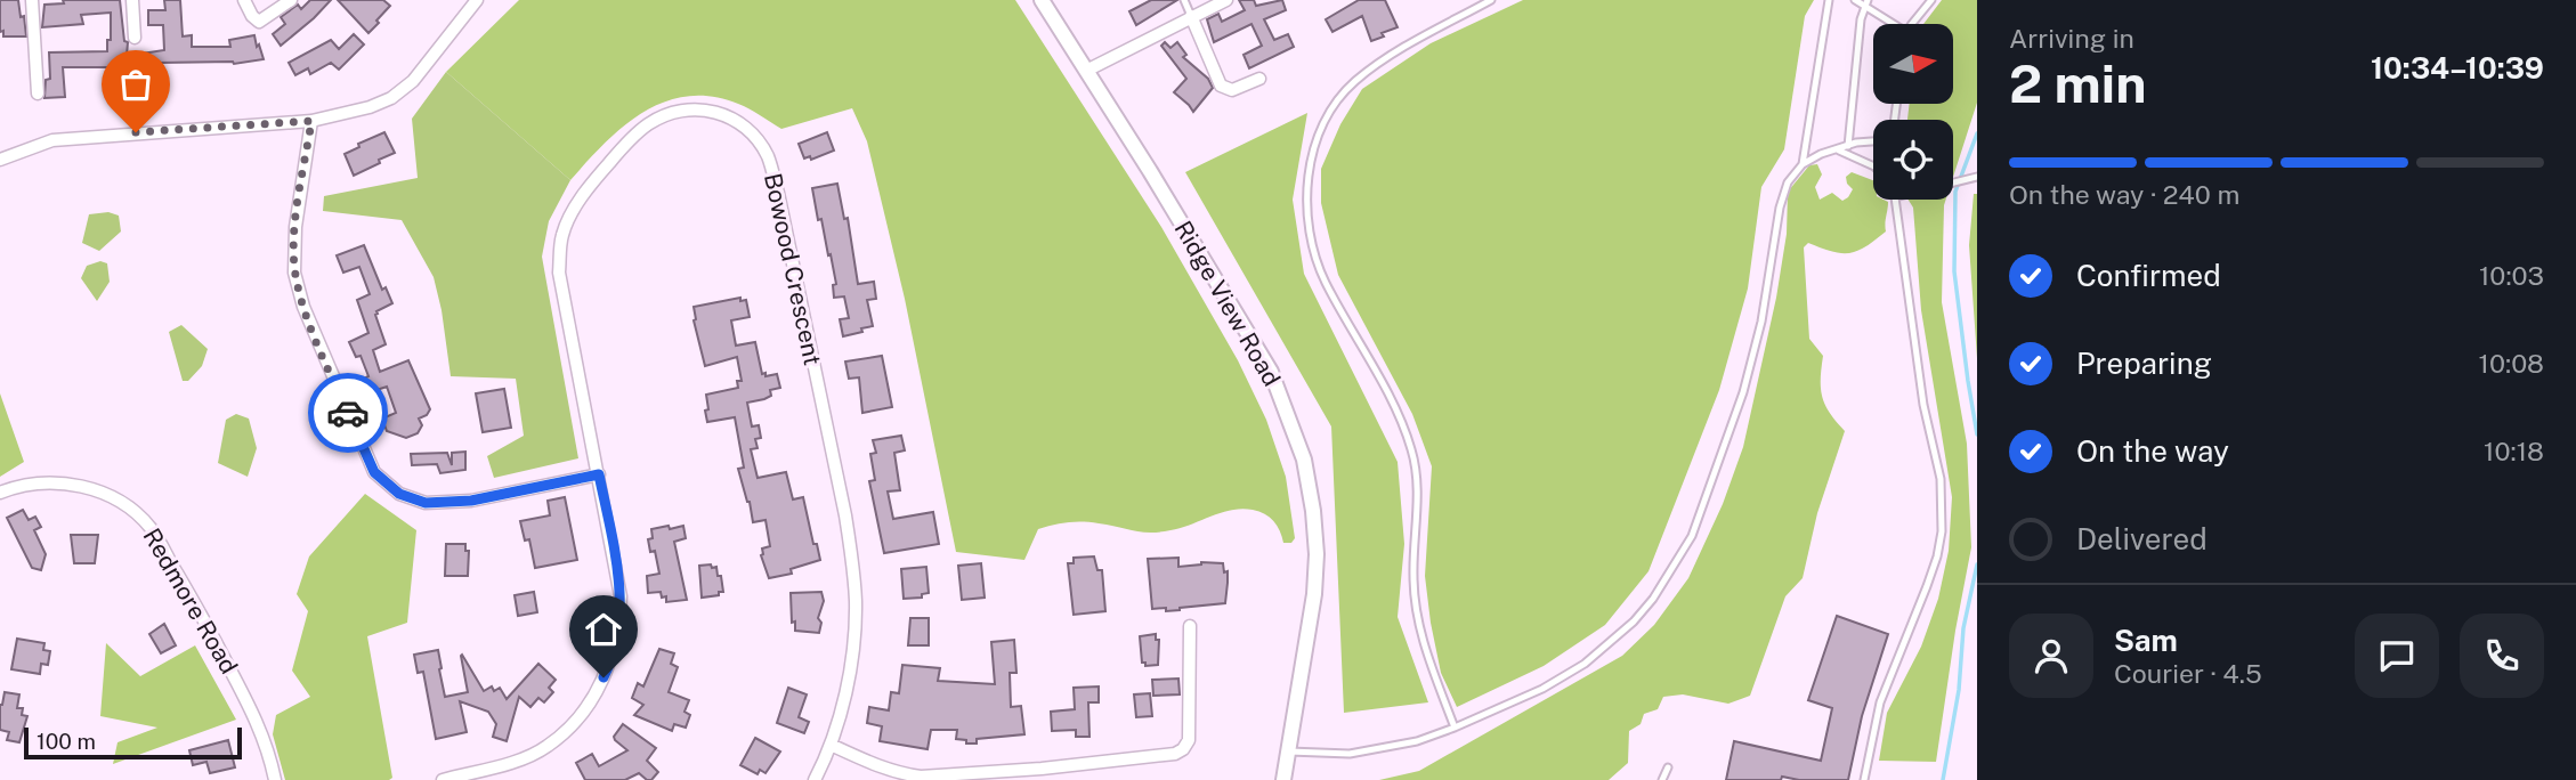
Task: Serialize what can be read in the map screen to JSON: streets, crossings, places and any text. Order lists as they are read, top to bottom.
{
  "streets": {
    "street": ["Bowood Crescent", "Ridge View Road", "Redmore Road"]
  },
  "scale_bar": "100 m",
  "north": "right",
  "page": {
    "heading": ["2 min", "Arriving in", "10:34–10:39"],
    "panel": ["Sam", "Courier · 4.5"],
    "bar": "On the way · 240 m",
    "list": [
      ["Confirmed", "10:03"],
      ["Preparing", "10:08"],
      ["On the way", "10:18"],
      "Delivered"
    ],
    "scale": "100 m"
  }
}
